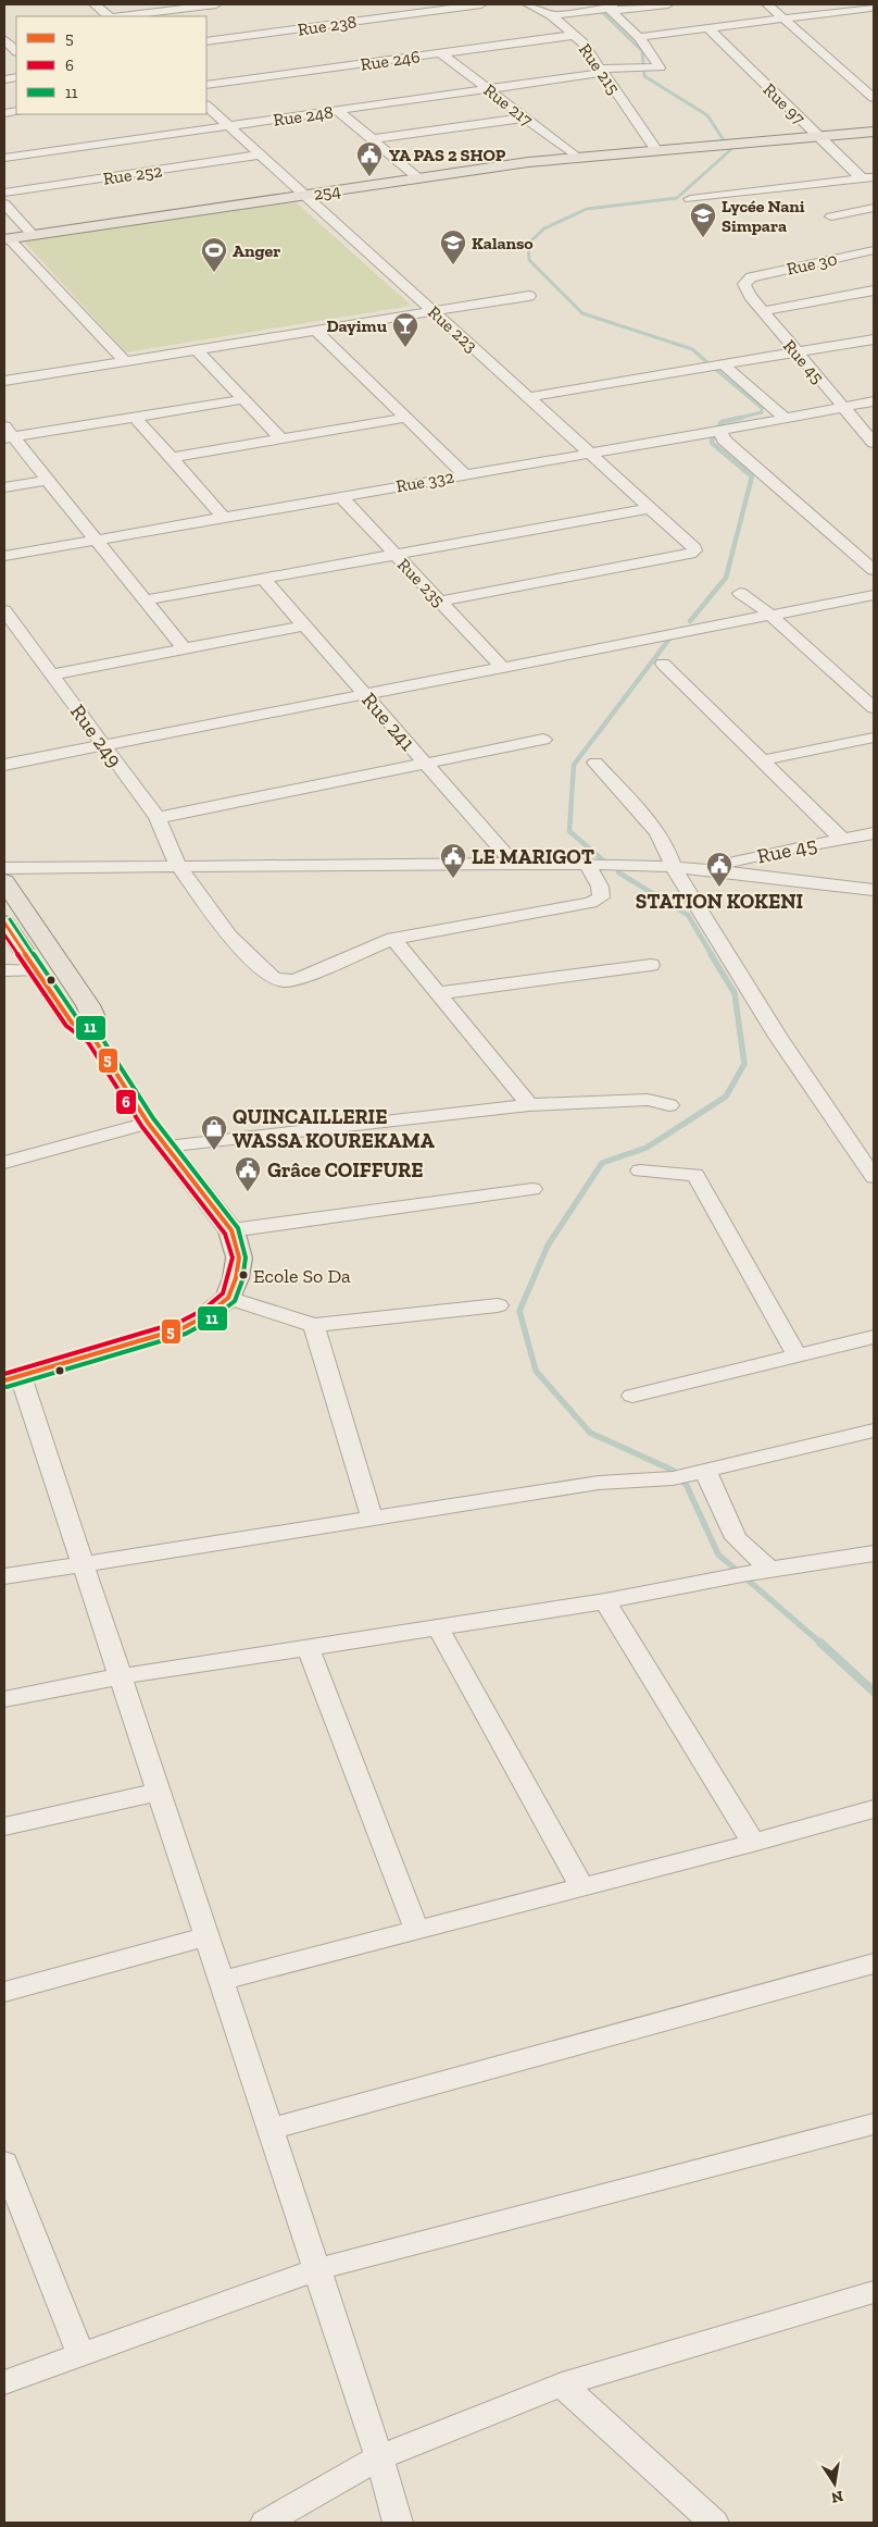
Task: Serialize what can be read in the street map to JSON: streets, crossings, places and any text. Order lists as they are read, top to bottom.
{
  "streets": {
    "main road": ["254"],
    "street": [
      "Rue 238",
      "Rue 246",
      "Rue 215",
      "Rue 97",
      "Rue 217",
      "Rue 248",
      "Rue 252",
      "Rue 30",
      "Rue 223",
      "Rue 45",
      "Rue 332",
      "Rue 235",
      "Rue 241",
      "Rue 249"
    ]
  },
  "crossings": [
    ["Rue 246", "Rue 215"],
    ["Rue 246", "Rue 217"],
    ["Rue 215", "Rue 248"],
    ["Rue 215", "254"],
    ["Rue 97", "254"],
    ["Rue 217", "Rue 248"],
    ["Rue 217", "254"],
    ["Rue 248", "Rue 223"],
    ["Rue 252", "Rue 223"],
    ["254", "Rue 223"],
    ["Rue 30", "Rue 45"],
    ["Rue 223", "Rue 332"],
    ["Rue 223", "Rue 235"],
    ["Rue 45", "Rue 332"],
    ["Rue 332", "Rue 235"]
  ],
  "places": {
    "public building": [
      "YA PAS 2 SHOP",
      "LE MARIGOT",
      "STATION KOKENI",
      "Grâce COIFFURE"
    ],
    "school or university": ["Lycée Nani Simpara", "Kalanso"],
    "sports": ["Anger"],
    "bar": ["Dayimu"],
    "shop": ["QUINCAILLERIE WASSA KOUREKAMA"],
    "other": ["Ecole So Da"]
  },
  "lines": ["transit line 11", "transit line 5", "transit line 6"],
  "legend": ["5", "6", "11"],
  "north": "bottom"
}
